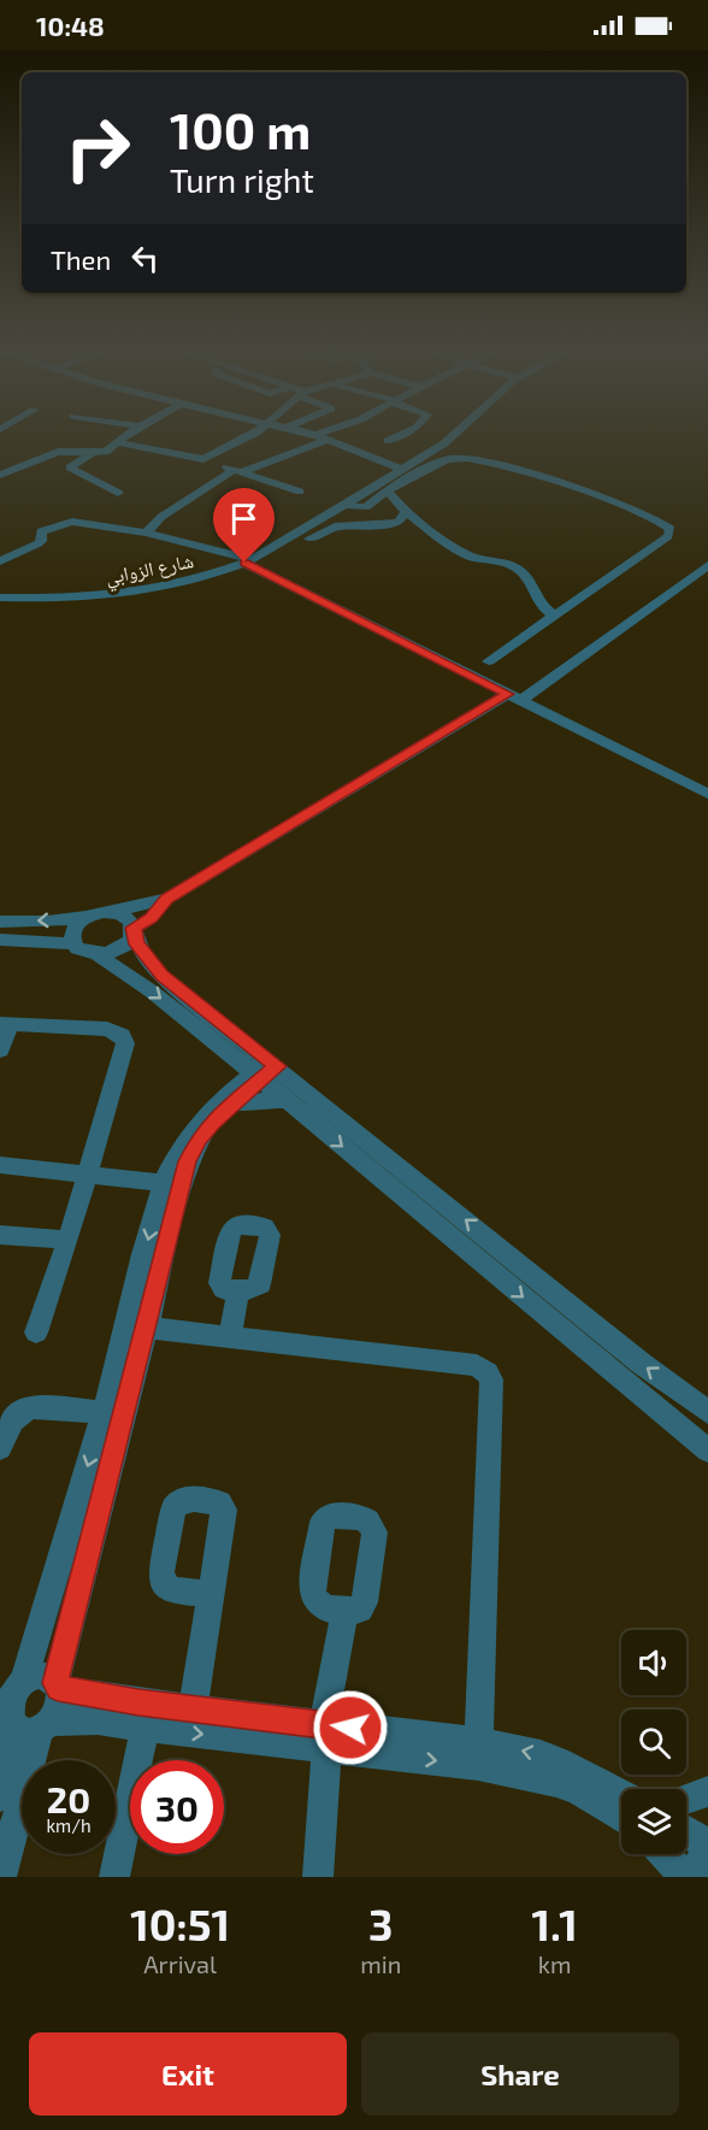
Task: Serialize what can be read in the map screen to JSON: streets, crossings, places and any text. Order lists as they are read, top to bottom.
{
  "streets": {
    "street": ["شارع الزوابي"]
  },
  "page": {
    "status": "10:48",
    "turn": ["100 m", "Turn right"],
    "then": "Then",
    "speed": "20 km/h",
    "limit": "30",
    "eta": [
      "10:51",
      "Arrival",
      "3",
      "min",
      "1.1",
      "km"
    ],
    "buttons": ["Exit", "Share"]
  }
}
